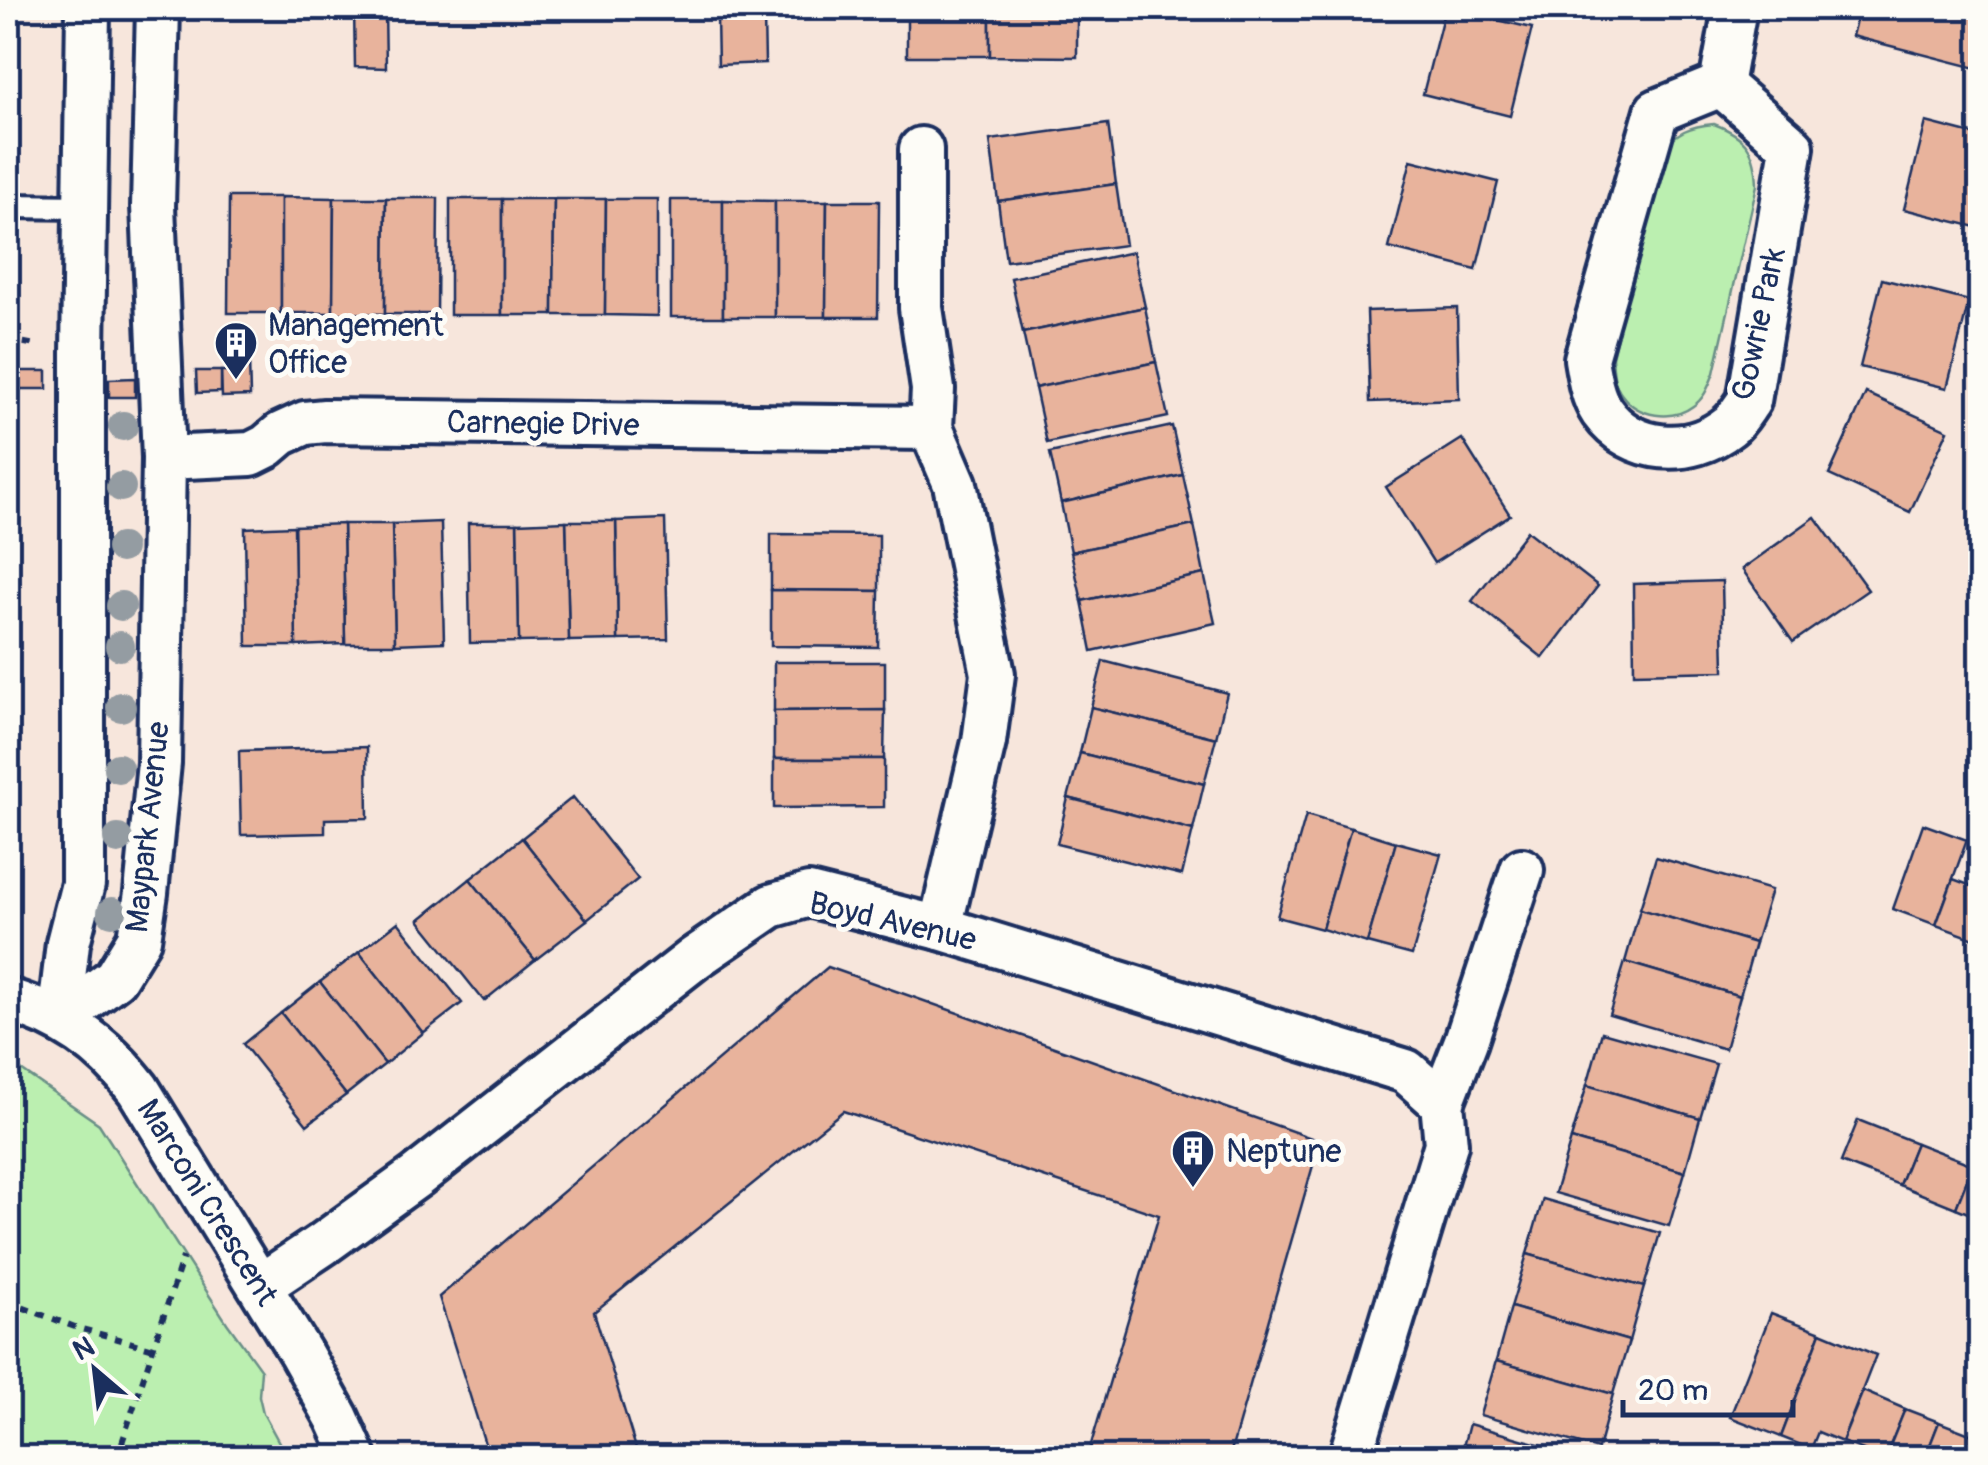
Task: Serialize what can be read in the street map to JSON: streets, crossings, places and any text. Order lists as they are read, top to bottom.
{
  "streets": {
    "street": [
      "Gowrie Park",
      "Carnegie Drive",
      "Maypark Avenue",
      "Boyd Avenue",
      "Marconi Crescent"
    ]
  },
  "crossings": [
    ["Carnegie Drive", "Maypark Avenue"],
    ["Maypark Avenue", "Marconi Crescent"],
    ["Boyd Avenue", "Marconi Crescent"]
  ],
  "places": {
    "building": ["Management Office", "Neptune"]
  },
  "scale_bar": "20 m",
  "north": "top left"
}
